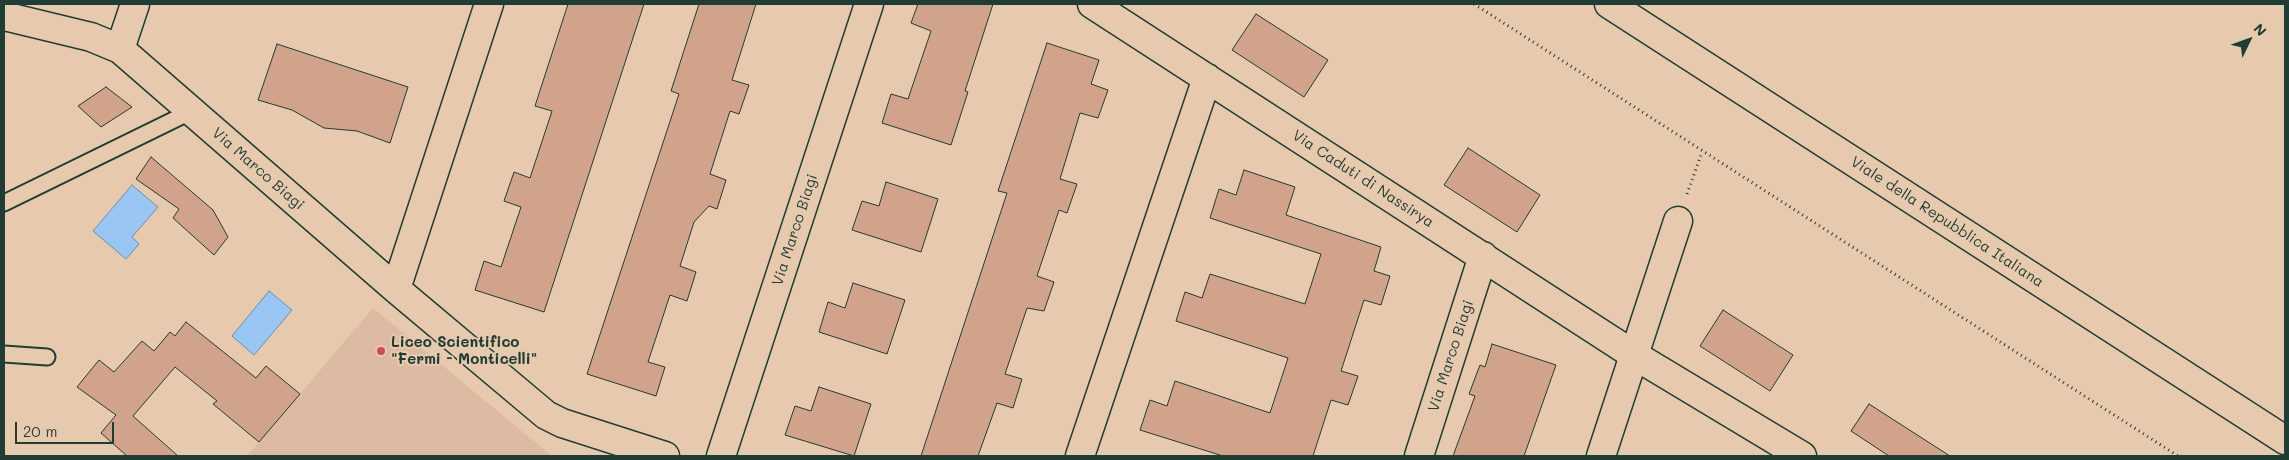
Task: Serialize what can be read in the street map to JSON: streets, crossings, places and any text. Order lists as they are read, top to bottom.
{
  "streets": {
    "street": ["Via Marco Biagi", "Via Caduti di Nassirya", "Viale della Repubblica Italiana"]
  },
  "crossings": [
    ["Via Marco Biagi", "Via Caduti di Nassirya"]
  ],
  "places": ["Liceo Scientifico \"Fermi - Monticelli\""],
  "scale_bar": "20 m",
  "north": "top right"
}
